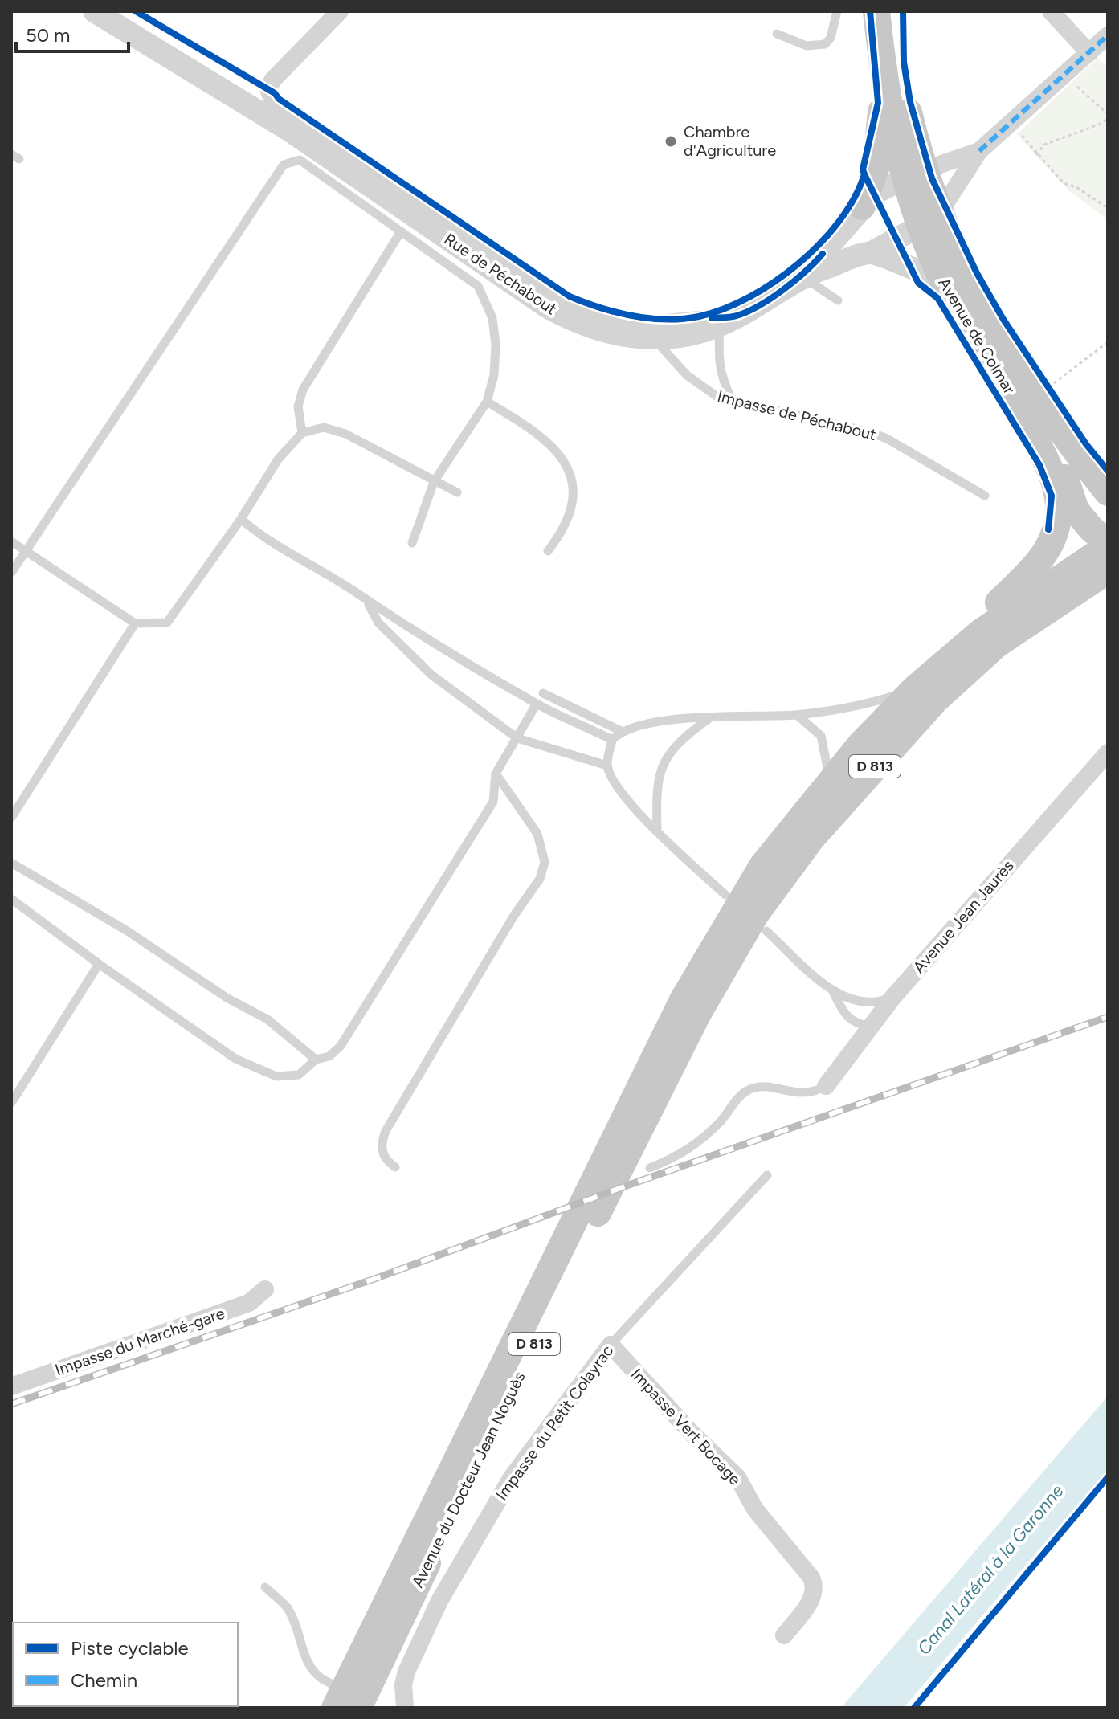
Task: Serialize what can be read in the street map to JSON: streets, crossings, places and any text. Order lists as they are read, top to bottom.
{
  "streets": {
    "main road": ["Avenue de Colmar", "D 813", "Avenue du Docteur Jean Noguès"],
    "street": [
      "Rue de Péchabout",
      "Avenue Jean Jaurès",
      "Impasse du Marché-gare",
      "Impasse du Petit Colayrac",
      "Impasse Vert Bocage"
    ],
    "lane": ["Impasse de Péchabout"]
  },
  "crossings": [
    ["Rue de Péchabout", "Avenue de Colmar"],
    ["Rue de Péchabout", "Impasse de Péchabout"],
    ["Avenue de Colmar", "D 813"],
    ["D 813", "Avenue du Docteur Jean Noguès"],
    ["Impasse du Petit Colayrac", "Impasse Vert Bocage"]
  ],
  "water": ["Canal Latéral à la Garonne"],
  "places": ["Chambre d'Agriculture"],
  "legend": ["Piste cyclable", "Chemin"],
  "scale_bar": "50 m"
}
